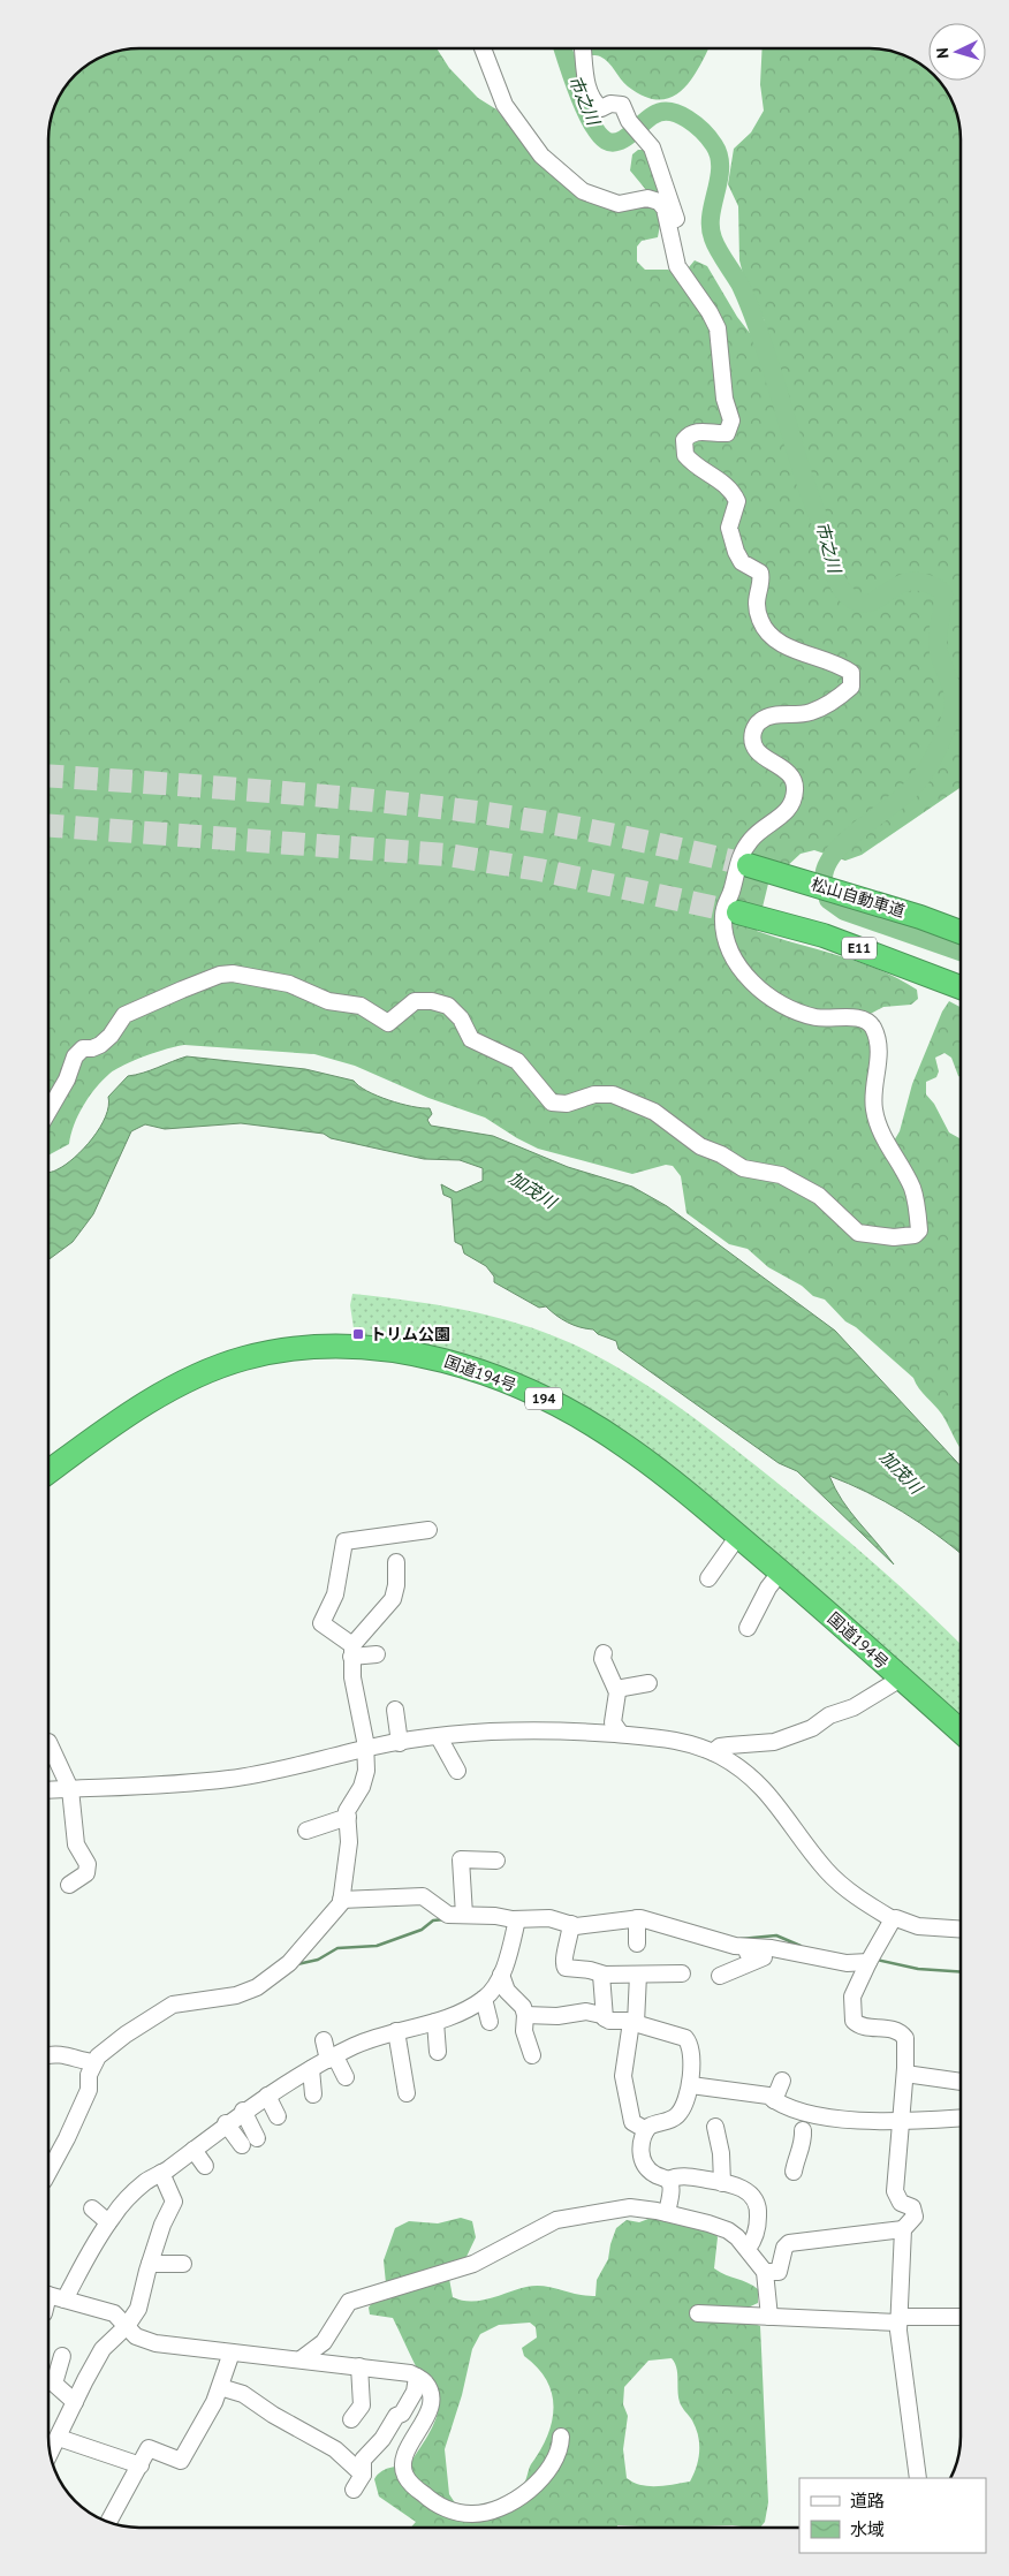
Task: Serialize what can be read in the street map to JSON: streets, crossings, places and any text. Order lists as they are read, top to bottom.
{
  "streets": {
    "highway": [
      "松山自動車道",
      "E11",
      "国道194号",
      "194"
    ]
  },
  "water": ["市之川", "加茂川"],
  "places": {
    "transit": ["トリム公園"]
  },
  "legend": ["道路", "水域"],
  "north": "left"
}
